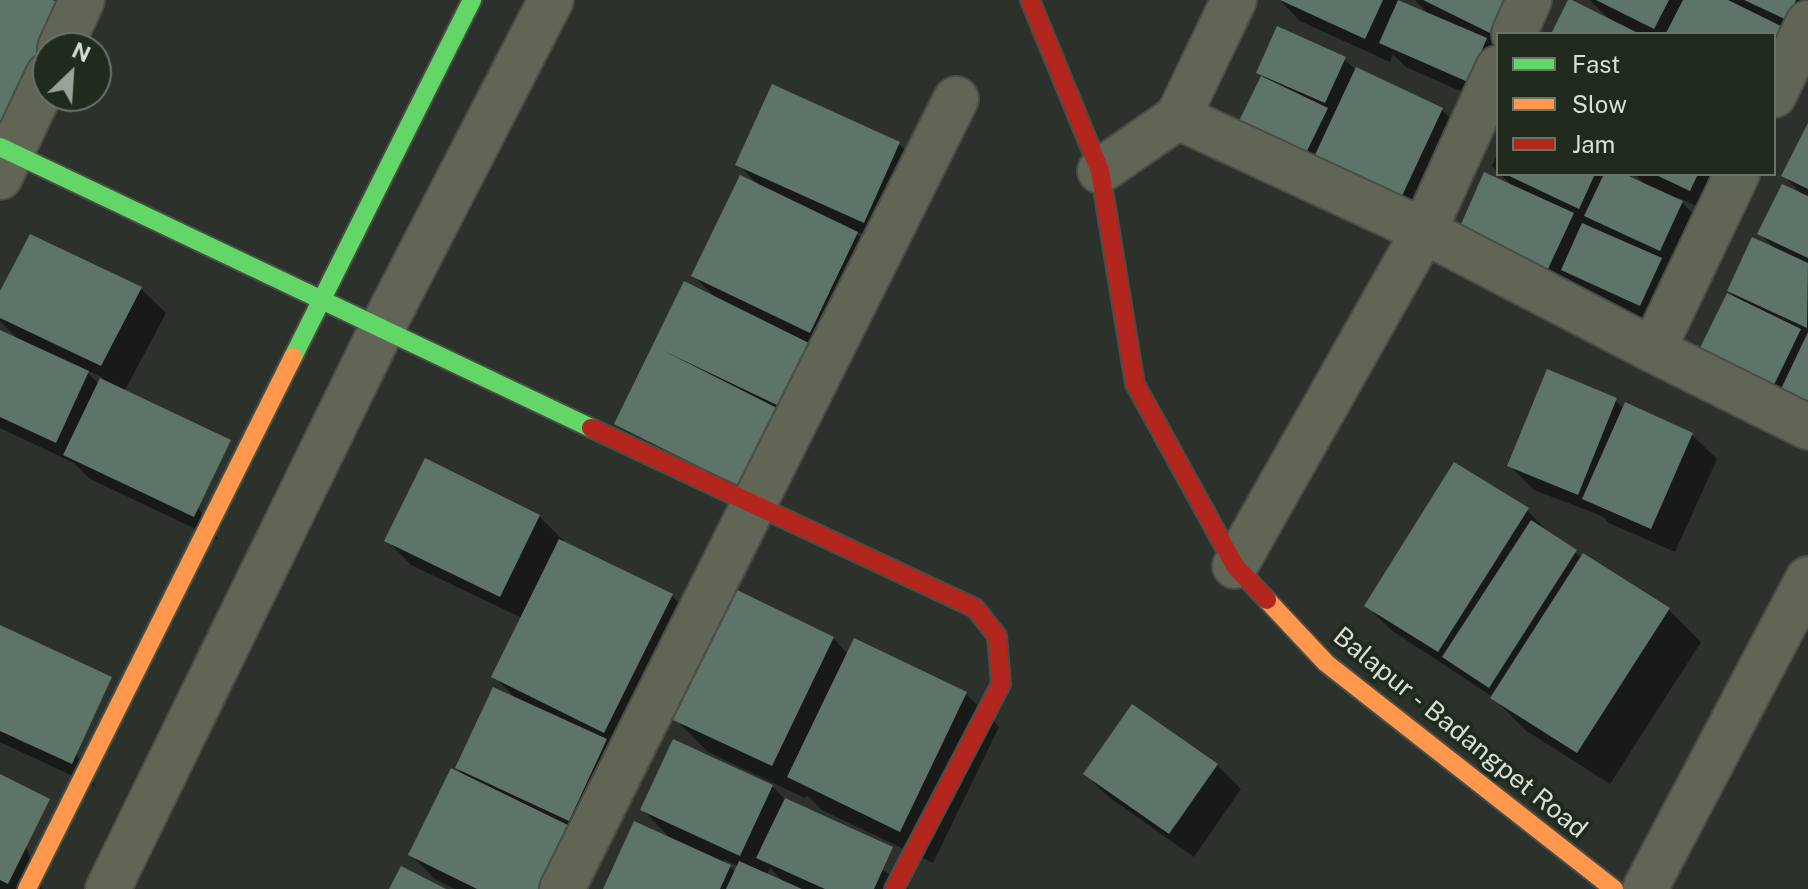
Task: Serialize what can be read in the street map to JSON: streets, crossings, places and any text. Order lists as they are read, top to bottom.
{
  "streets": {
    "street": ["Balapur - Badangpet Road"]
  },
  "legend": ["Fast", "Slow", "Jam"],
  "north": "top right"
}
